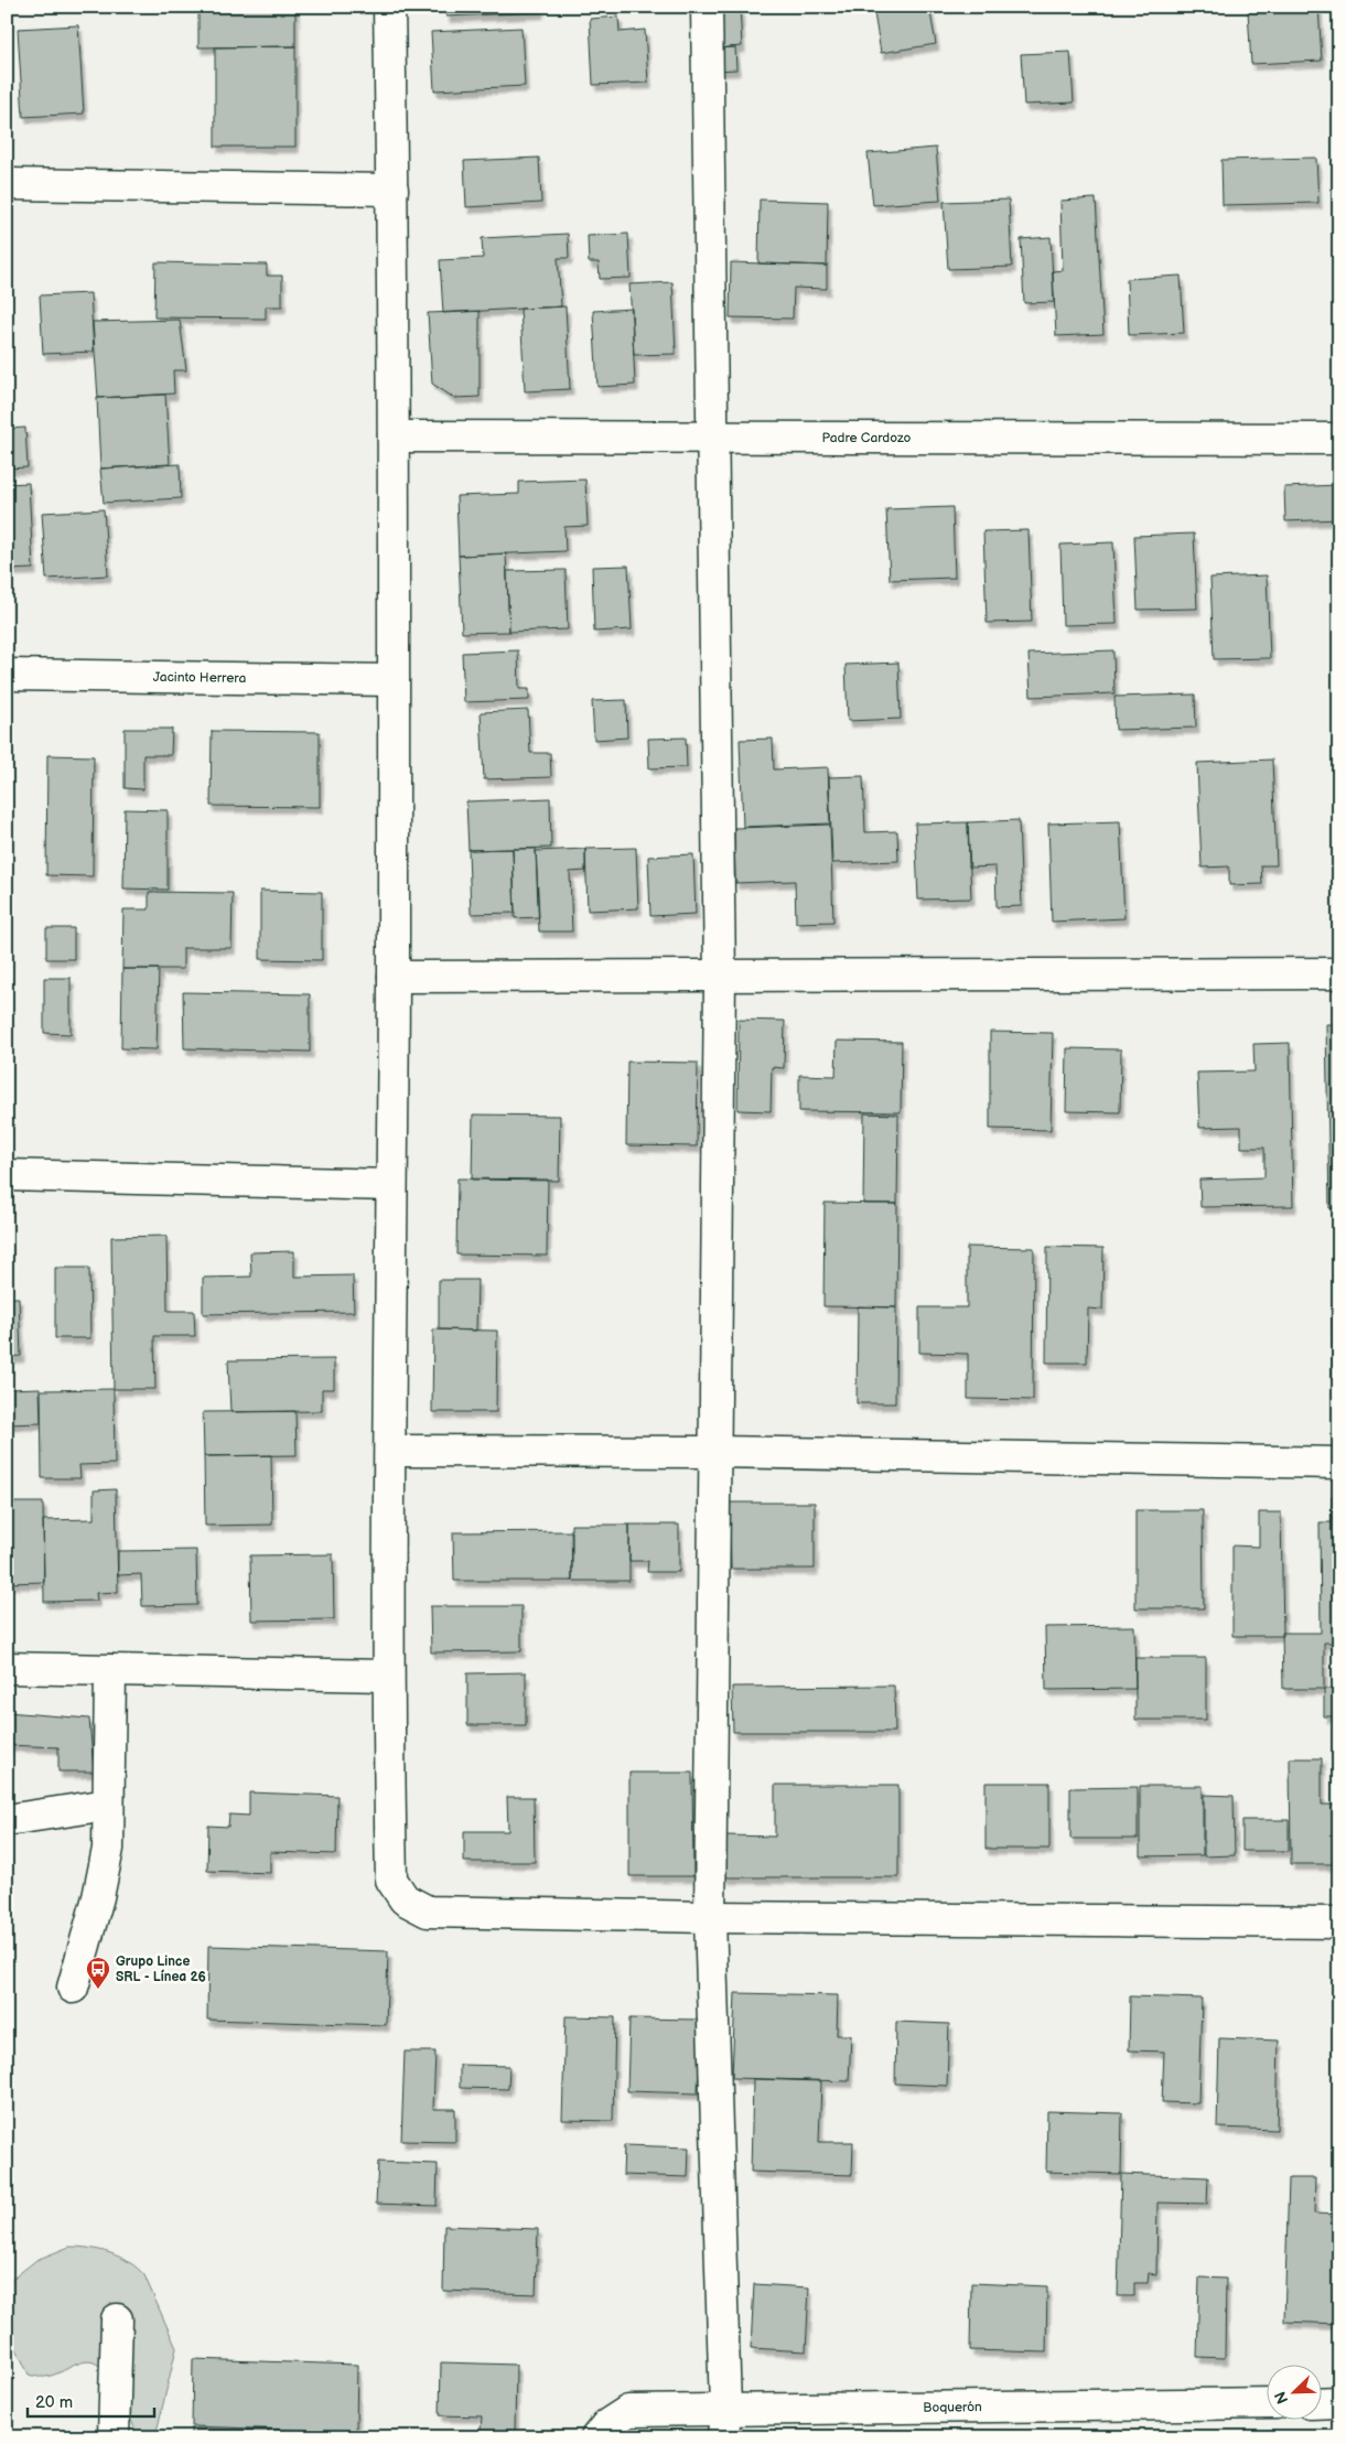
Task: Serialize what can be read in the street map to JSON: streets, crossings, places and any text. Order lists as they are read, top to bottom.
{
  "streets": {
    "street": ["Padre Cardozo", "Jacinto Herrera", "Boquerón"]
  },
  "places": {
    "bus stop": ["Grupo Lince SRL - Línea 26"]
  },
  "scale_bar": "20 m",
  "north": "bottom left"
}
